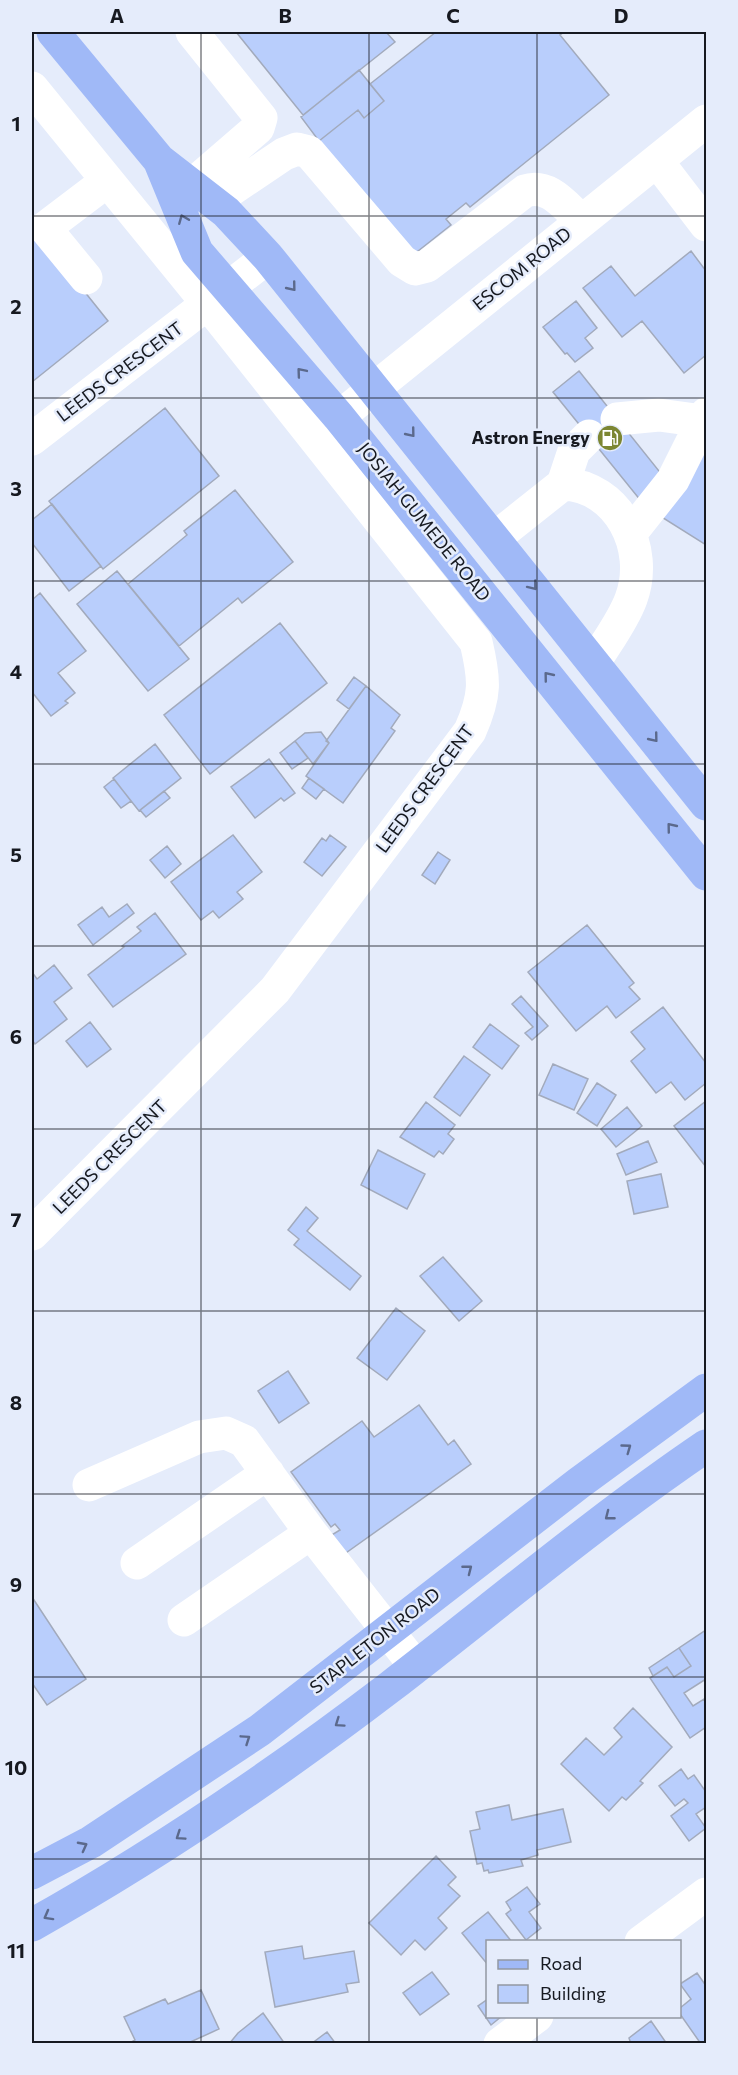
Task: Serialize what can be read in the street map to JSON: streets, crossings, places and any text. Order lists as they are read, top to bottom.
{
  "streets": {
    "main road": ["JOSIAH GUMEDE ROAD", "STAPLETON ROAD"],
    "street": ["ESCOM ROAD", "LEEDS CRESCENT"]
  },
  "crossings": [
    ["ESCOM ROAD", "JOSIAH GUMEDE ROAD"],
    ["LEEDS CRESCENT", "JOSIAH GUMEDE ROAD"]
  ],
  "places": {
    "fuel station": ["Astron Energy"]
  },
  "legend": ["Road", "Building"],
  "grid": {
    "columns": [
      "A",
      "B",
      "C",
      "D"
    ],
    "rows": [
      "1",
      "2",
      "3",
      "4",
      "5",
      "6",
      "7",
      "8",
      "9",
      "10",
      "11"
    ]
  }
}
